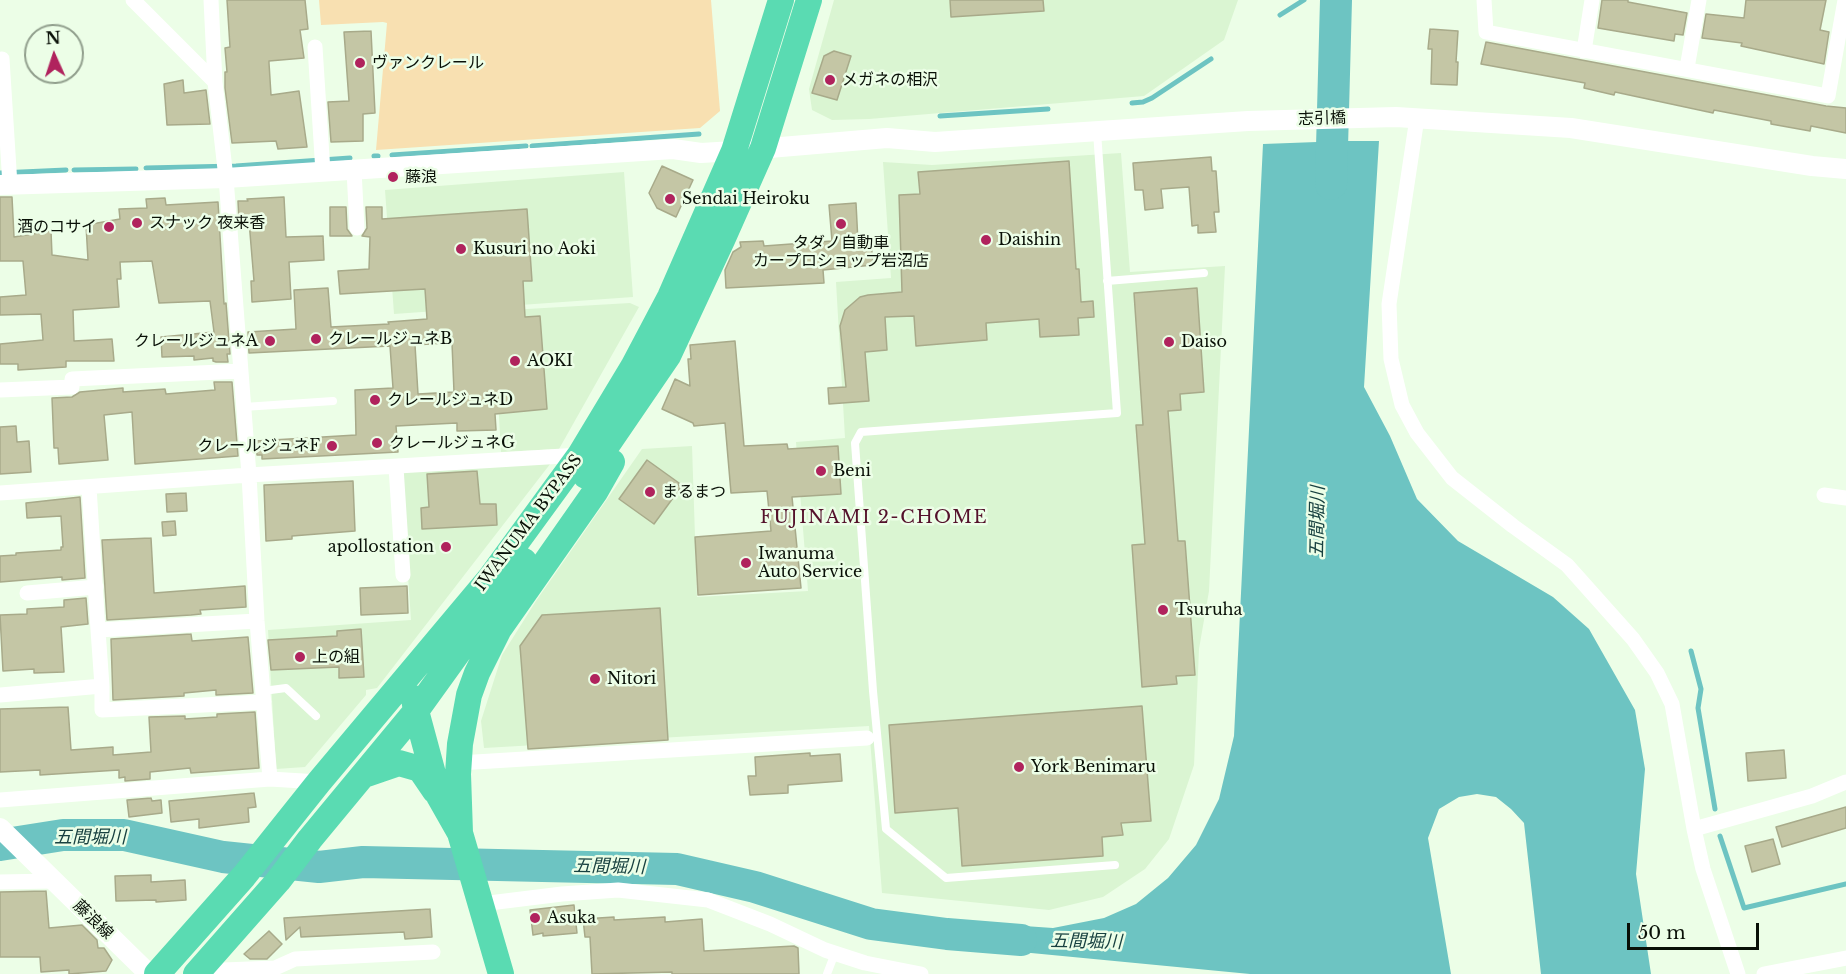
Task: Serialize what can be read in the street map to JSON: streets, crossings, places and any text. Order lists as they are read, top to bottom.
{
  "streets": {
    "highway": ["IWANUMA BYPASS"],
    "street": ["志引橋", "藤浪線"]
  },
  "crossings": [
    ["志引橋", "IWANUMA BYPASS"]
  ],
  "districts": ["FUJINAMI 2-CHOME"],
  "water": ["五間堀川"],
  "places": [
    "ヴァンクレール",
    "メガネの相沢",
    "藤浪",
    "Sendai Heiroku",
    "スナック 夜来香",
    "タダノ自動車 カープロショップ岩沼店",
    "酒のコサイ",
    "Daishin",
    "Kusuri no Aoki",
    "クレールジュネB",
    "クレールジュネA",
    "Daiso",
    "AOKI",
    "クレールジュネD",
    "クレールジュネG",
    "クレールジュネF",
    "Beni",
    "まるまつ",
    "apollostation",
    "Iwanuma Auto Service",
    "Tsuruha",
    "上の組",
    "Nitori",
    "York Benimaru",
    "Asuka"
  ],
  "scale_bar": "50 m",
  "north": "top"
}
